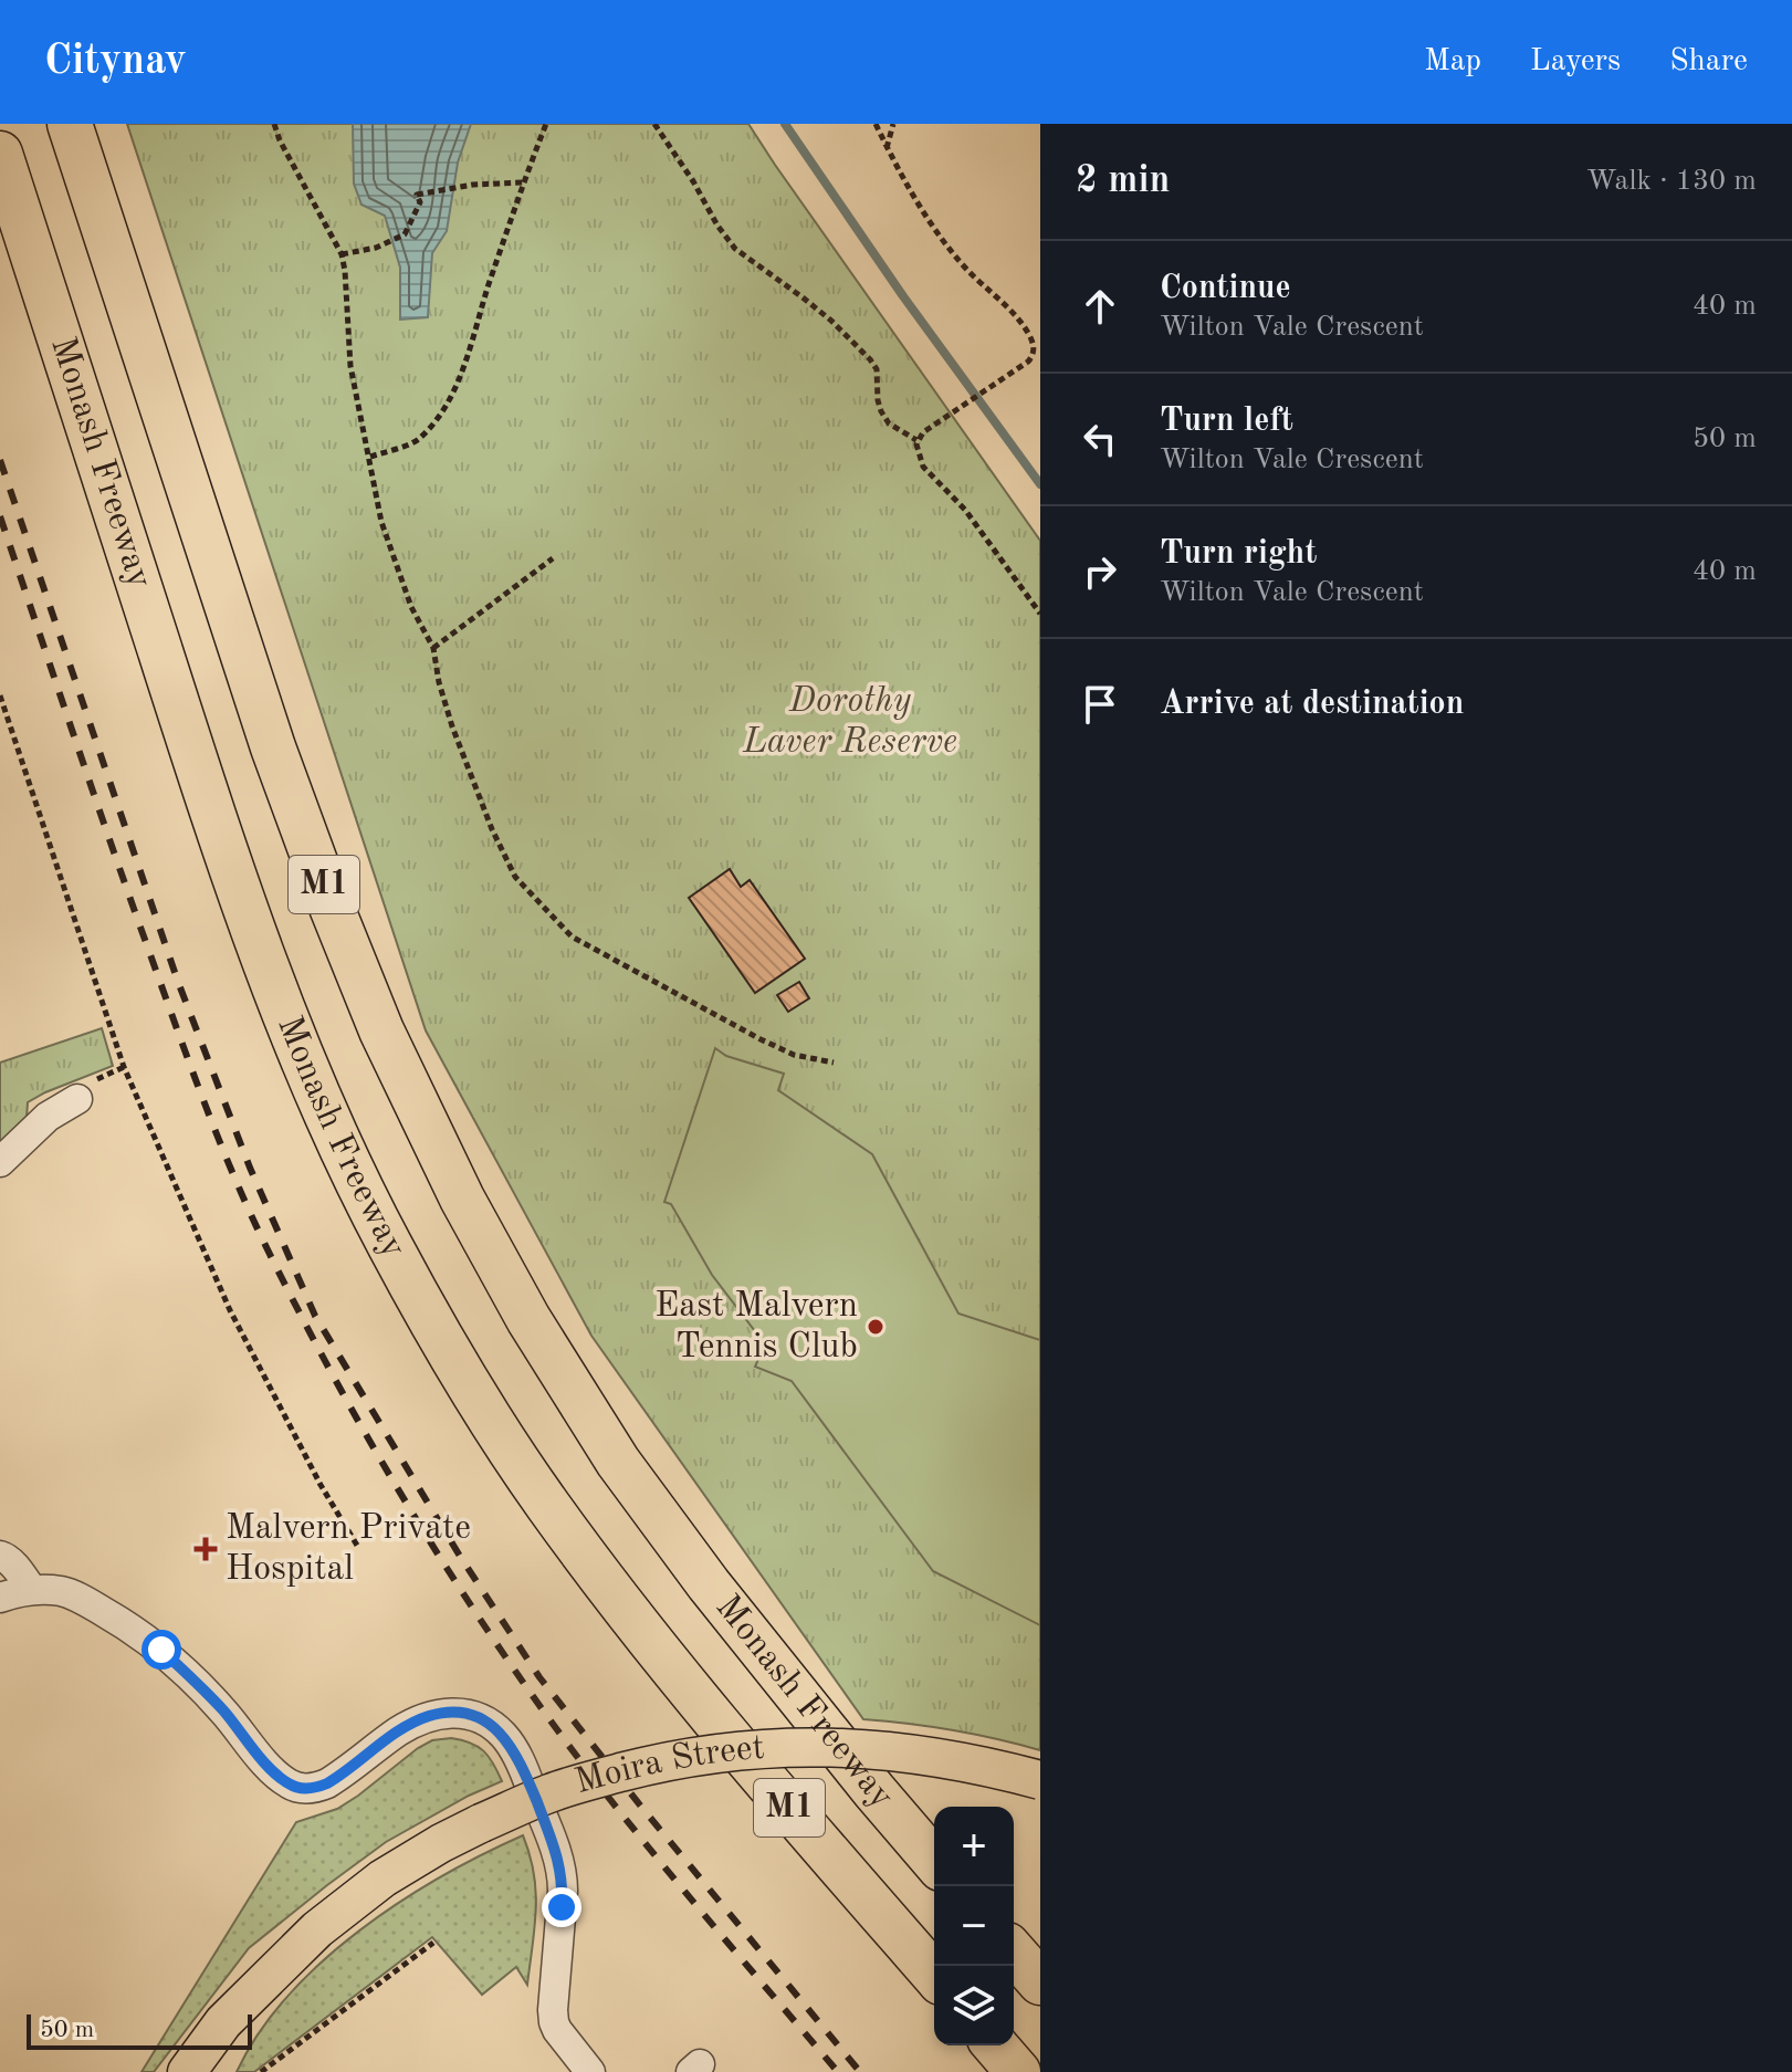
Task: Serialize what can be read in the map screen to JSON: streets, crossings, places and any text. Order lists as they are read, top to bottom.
{
  "streets": {
    "highway": ["Monash Freeway", "M1"],
    "main road": ["Moira Street"]
  },
  "parks": ["Dorothy Laver Reserve"],
  "places": {
    "other": ["East Malvern Tennis Club"],
    "health": ["Malvern Private Hospital"]
  },
  "scale_bar": "50 m",
  "page": {
    "header": "Citynav",
    "nav": ["Map", "Layers", "Share"],
    "heading": ["2 min", "Walk · 130 m"],
    "list": [
      ["Continue", "Wilton Vale Crescent", "40 m"],
      ["Turn left", "Wilton Vale Crescent", "50 m"],
      ["Turn right", "Wilton Vale Crescent", "40 m"],
      "Arrive at destination"
    ],
    "map_buttons": ["+", "−"],
    "scale": "50 m"
  }
}
